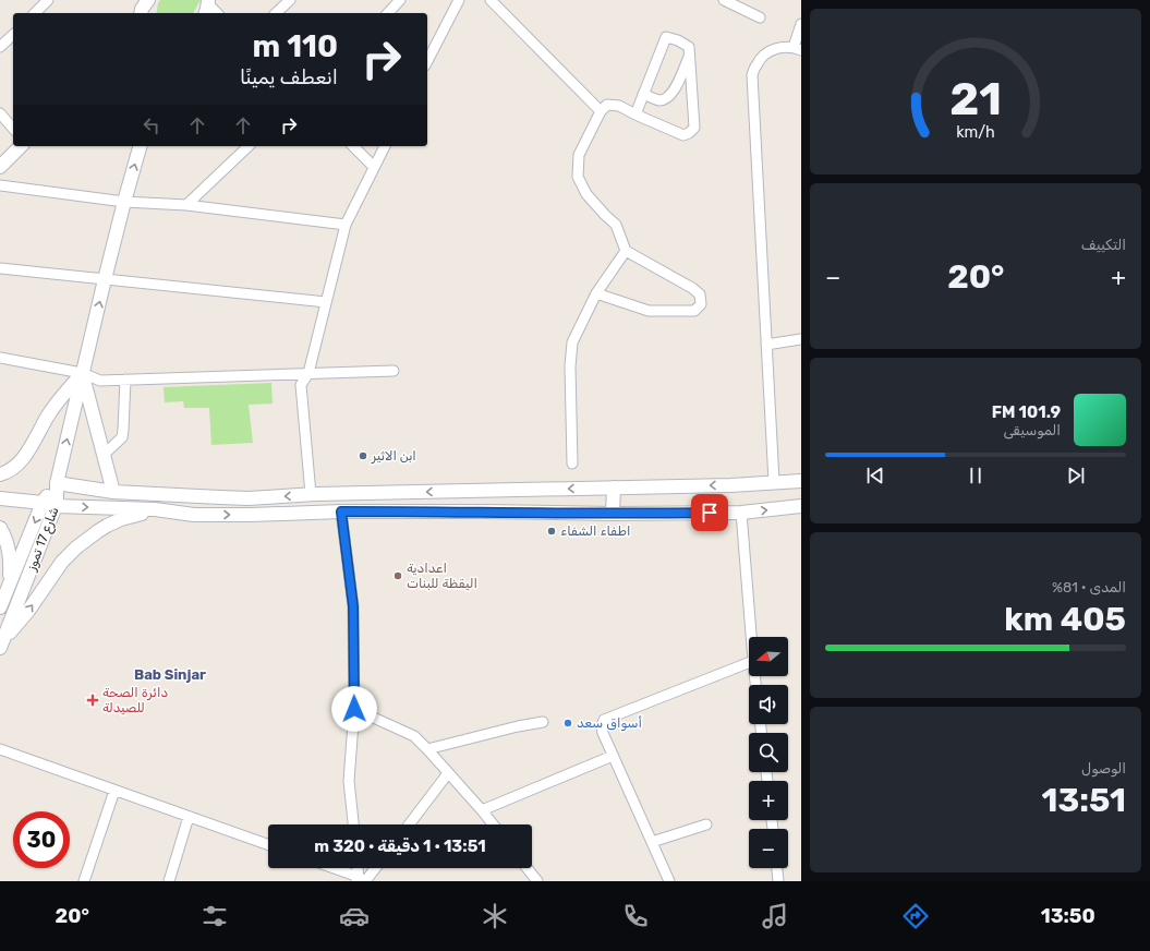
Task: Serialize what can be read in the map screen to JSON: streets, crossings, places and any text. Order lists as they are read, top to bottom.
{
  "streets": {
    "main road": ["شارع 17 تموز"]
  },
  "districts": ["Bab Sinjar"],
  "places": {
    "other": [
      "ابن الاثير",
      "اطفاء الشفاء",
      "اعدادية اليقظة للبنات",
      "أسواق سعد"
    ],
    "health": ["دائرة الصحة للصيدلة"]
  },
  "north": "left",
  "page": {
    "turn": ["110 m", "انعطف يمينًا"],
    "tile": [
      "التكييف",
      ["المدى · 81%", "405 km"],
      ["الوصول", "13:51"]
    ],
    "heat": ["−", "20°", "+"],
    "song": ["101.9 FM", "الموسيقى"],
    "map_buttons": ["+", "−"],
    "limit": "30",
    "trip": "13:51 · 1 دقيقة · 320 m",
    "tabs": ["13:50", "20°"],
    "gauge": ["21", "km/h"]
  }
}
